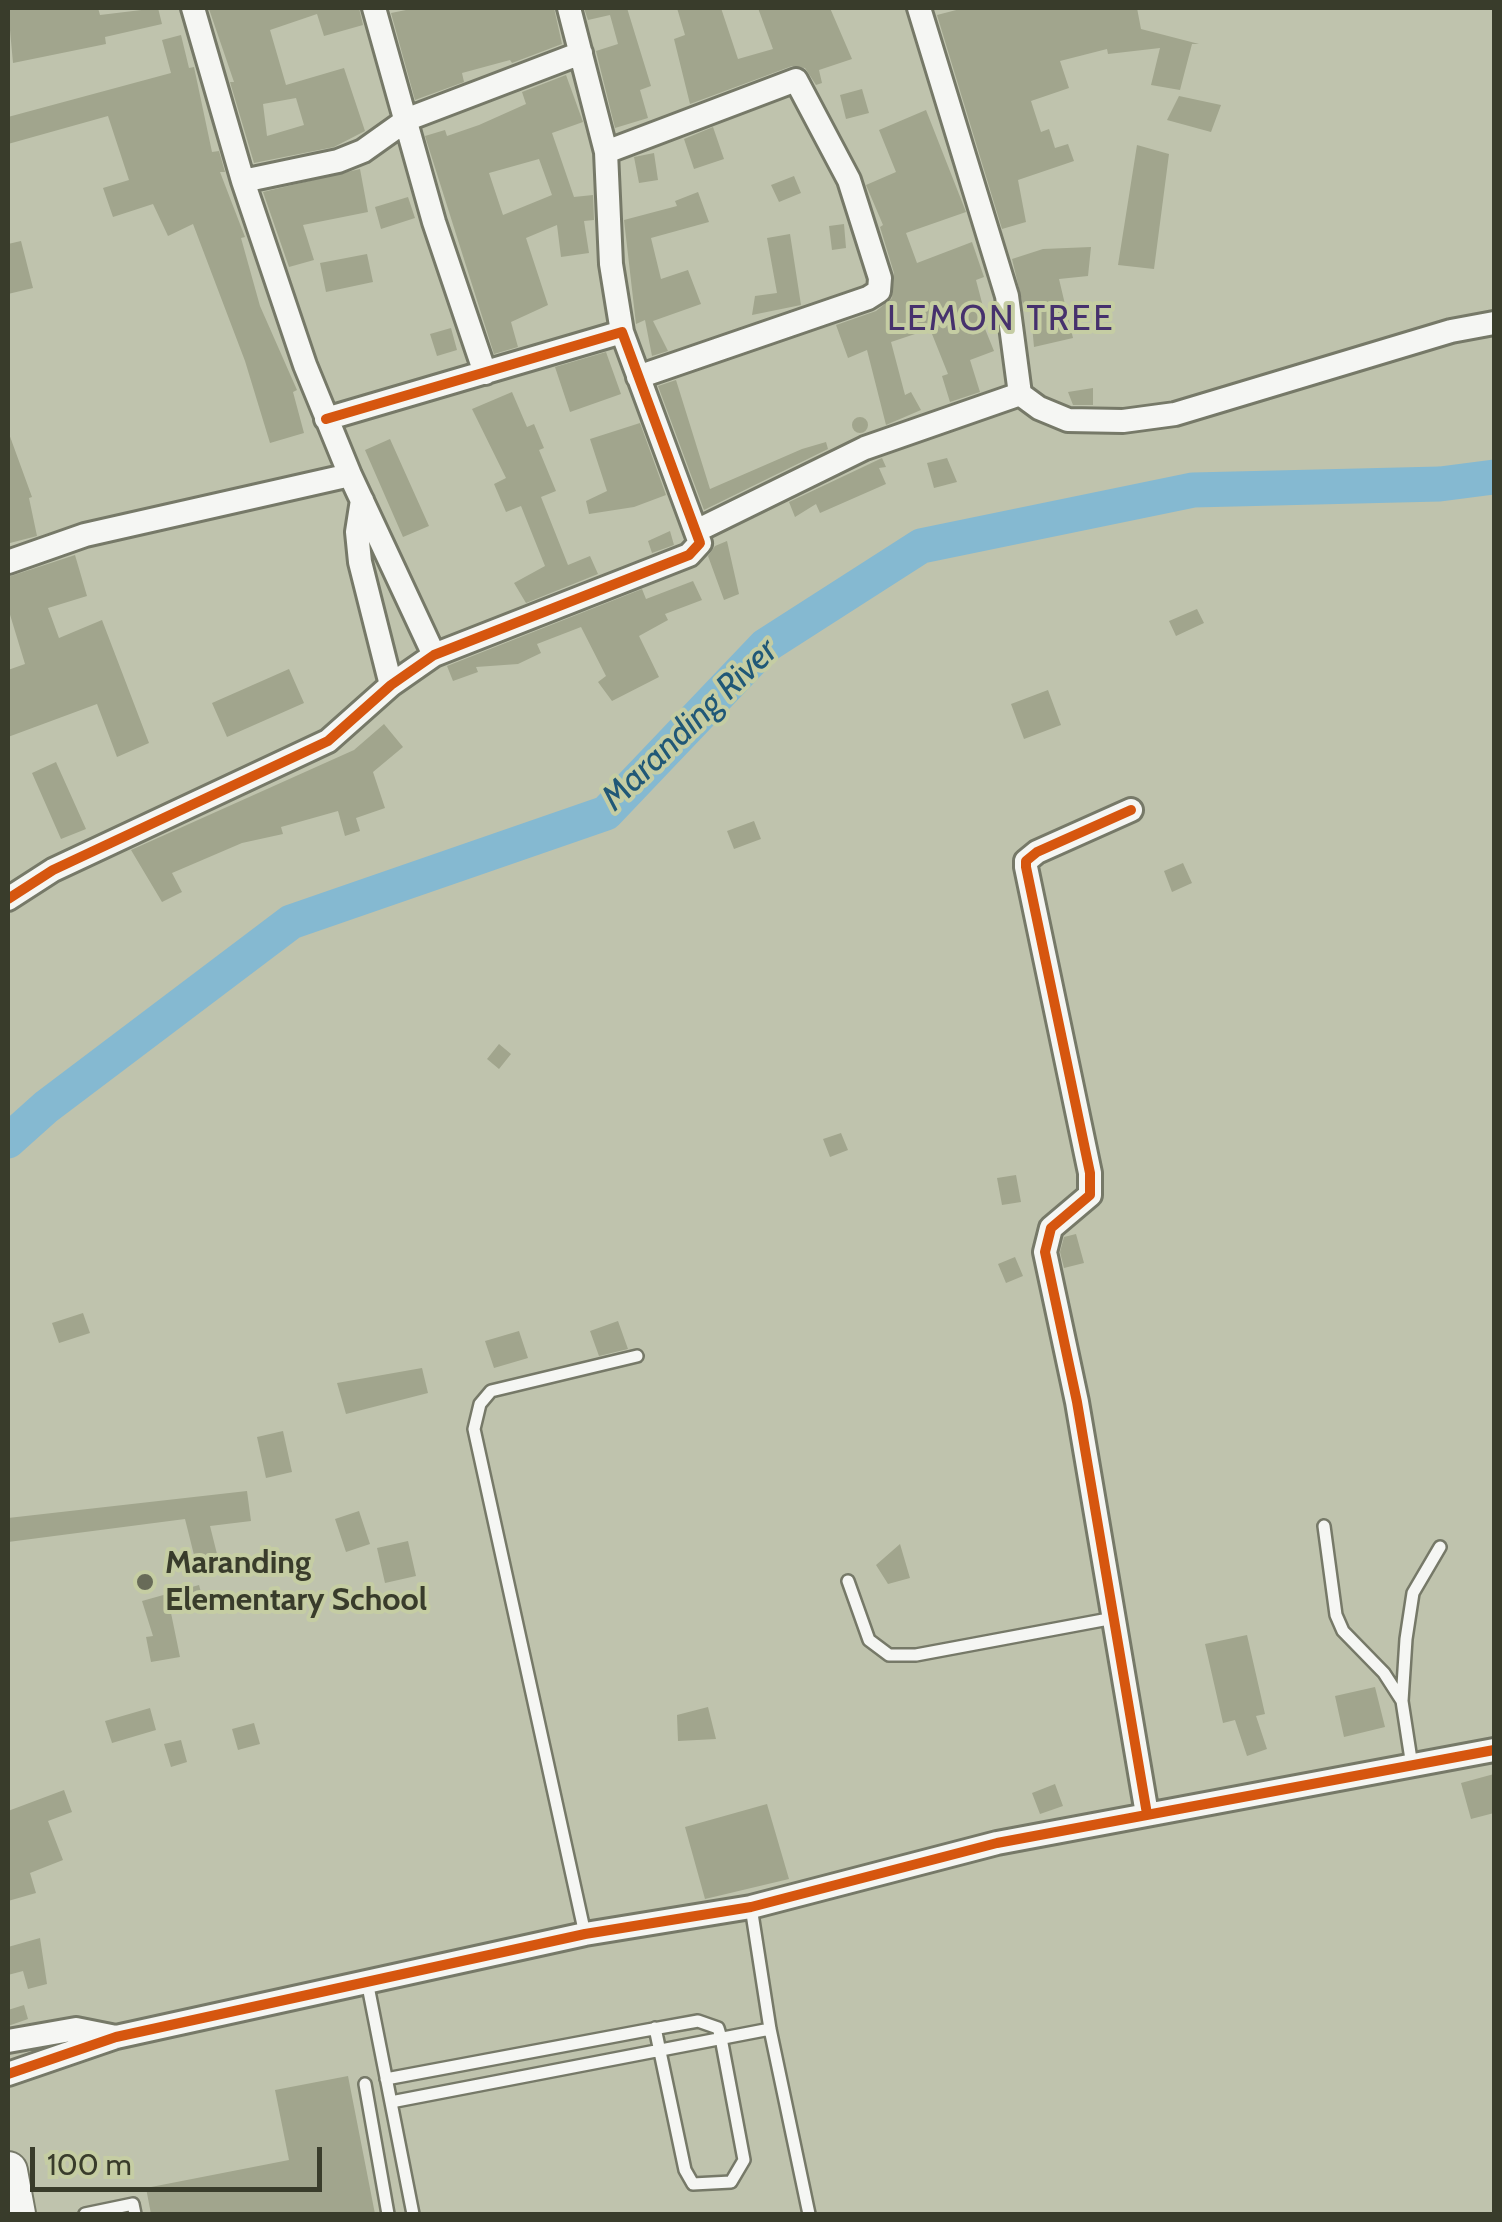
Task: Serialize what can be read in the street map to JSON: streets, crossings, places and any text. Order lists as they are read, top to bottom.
{
  "districts": ["LEMON TREE"],
  "water": ["Maranding River"],
  "places": ["Maranding Elementary School"],
  "scale_bar": "100 m"
}
